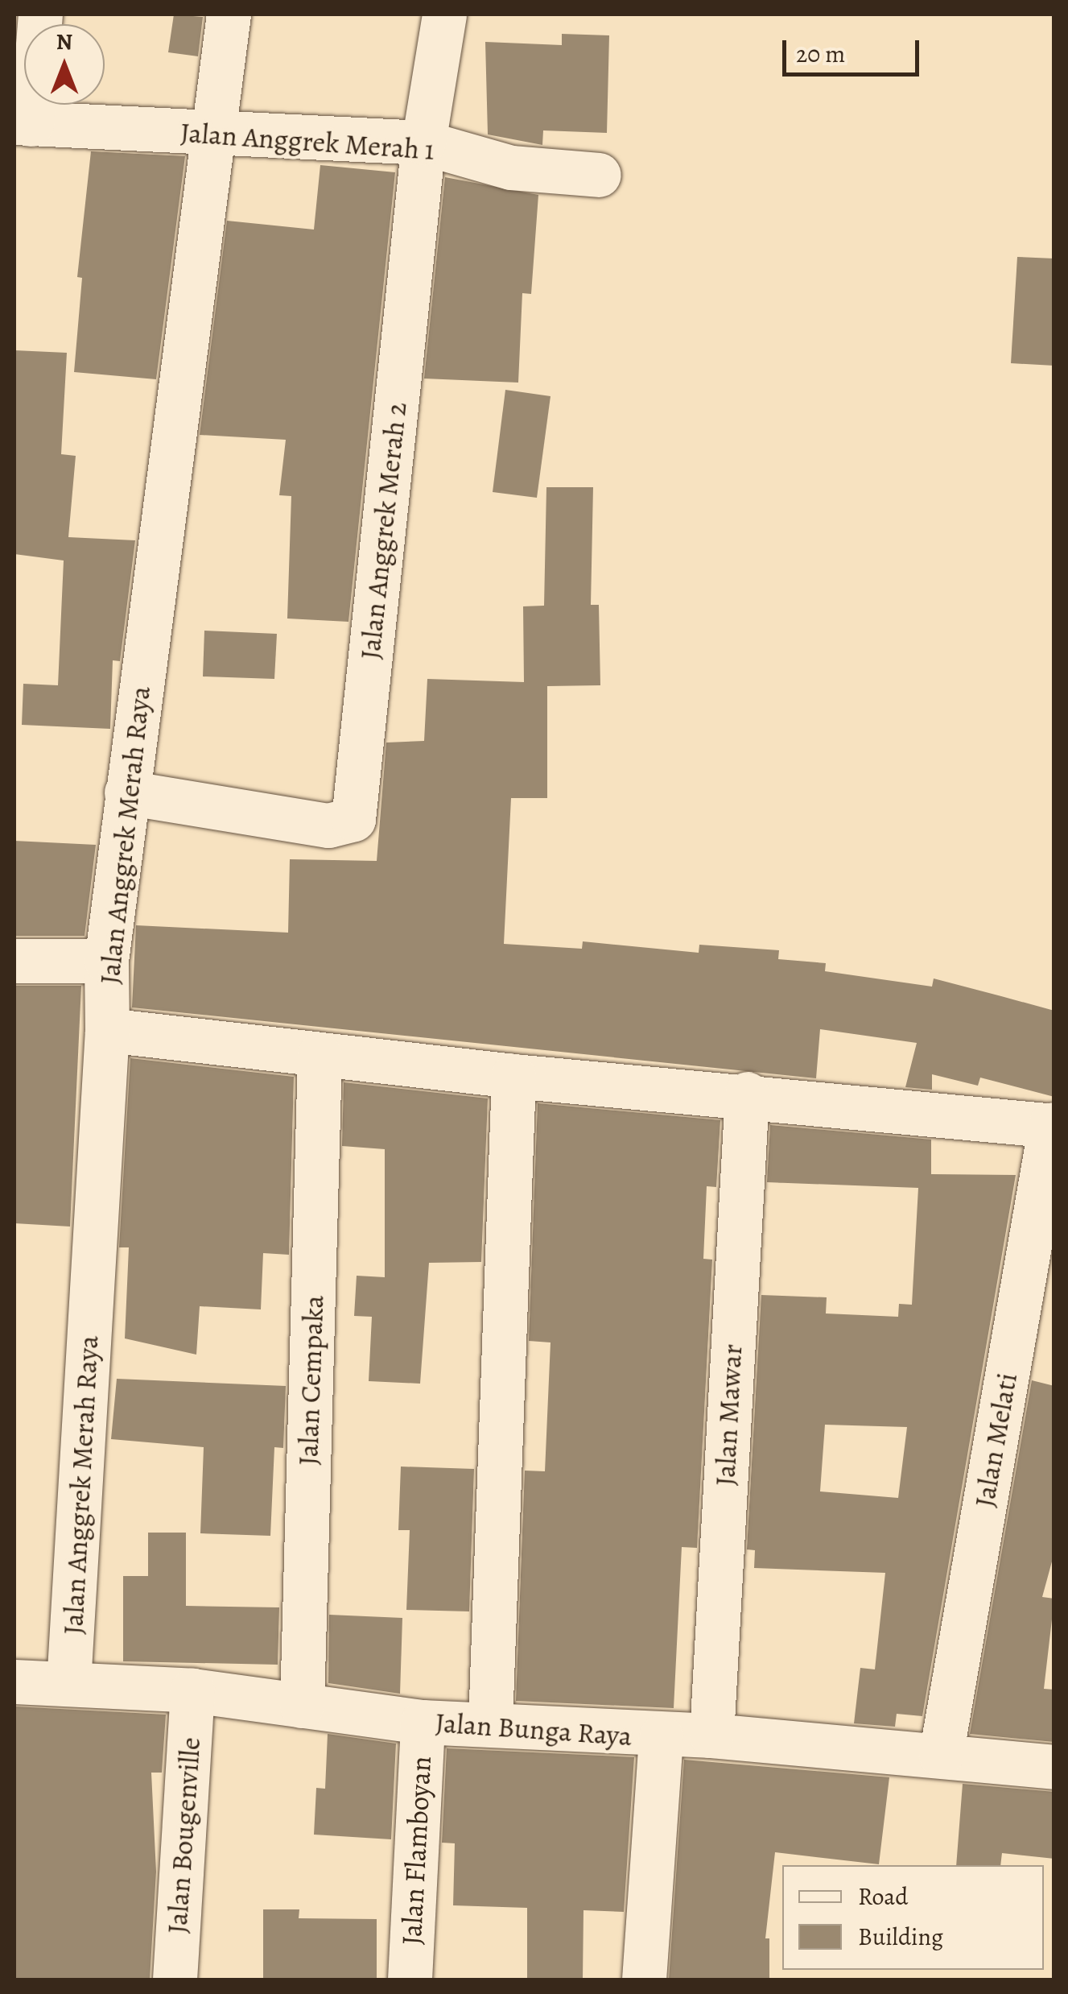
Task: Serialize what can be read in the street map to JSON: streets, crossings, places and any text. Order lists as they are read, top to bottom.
{
  "streets": {
    "street": [
      "Jalan Anggrek Merah 1",
      "Jalan Anggrek Merah 2",
      "Jalan Anggrek Merah Raya",
      "Jalan Cempaka",
      "Jalan Mawar",
      "Jalan Melati",
      "Jalan Bunga Raya",
      "Jalan Bougenville",
      "Jalan Flamboyan"
    ]
  },
  "crossings": [
    ["Jalan Anggrek Merah 1", "Jalan Anggrek Merah 2"],
    ["Jalan Anggrek Merah 1", "Jalan Anggrek Merah Raya"],
    ["Jalan Anggrek Merah 2", "Jalan Anggrek Merah Raya"],
    ["Jalan Anggrek Merah Raya", "Jalan Bunga Raya"],
    ["Jalan Cempaka", "Jalan Bunga Raya"],
    ["Jalan Mawar", "Jalan Bunga Raya"],
    ["Jalan Melati", "Jalan Bunga Raya"],
    ["Jalan Bunga Raya", "Jalan Bougenville"],
    ["Jalan Bunga Raya", "Jalan Flamboyan"]
  ],
  "legend": ["Road", "Building"],
  "scale_bar": "20 m",
  "north": "top"
}
